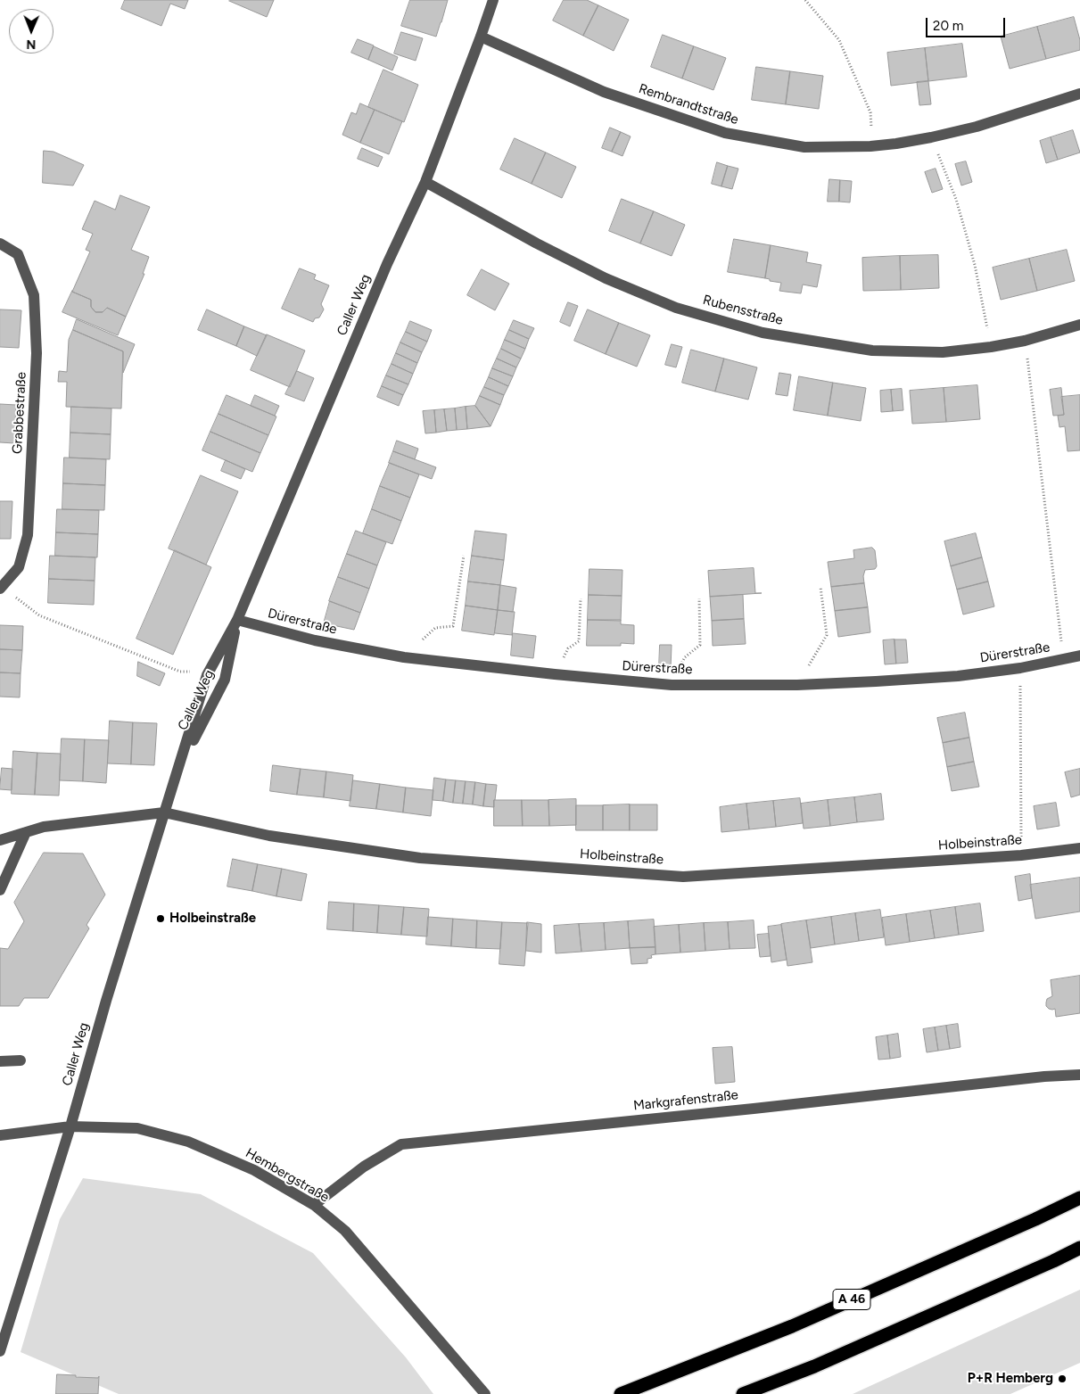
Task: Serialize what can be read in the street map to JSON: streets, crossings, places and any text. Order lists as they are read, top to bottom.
{
  "streets": {
    "highway": ["A 46"],
    "street": [
      "Rembrandtstraße",
      "Caller Weg",
      "Rubensstraße",
      "Grabbestraße",
      "Dürerstraße",
      "Holbeinstraße",
      "Markgrafenstraße",
      "Hembergstraße"
    ]
  },
  "crossings": [
    ["Rembrandtstraße", "Caller Weg"],
    ["Caller Weg", "Rubensstraße"],
    ["Caller Weg", "Dürerstraße"],
    ["Caller Weg", "Holbeinstraße"],
    ["Caller Weg", "Hembergstraße"],
    ["Markgrafenstraße", "Hembergstraße"]
  ],
  "places": ["Holbeinstraße", "P+R Hemberg"],
  "scale_bar": "20 m",
  "north": "bottom"
}
